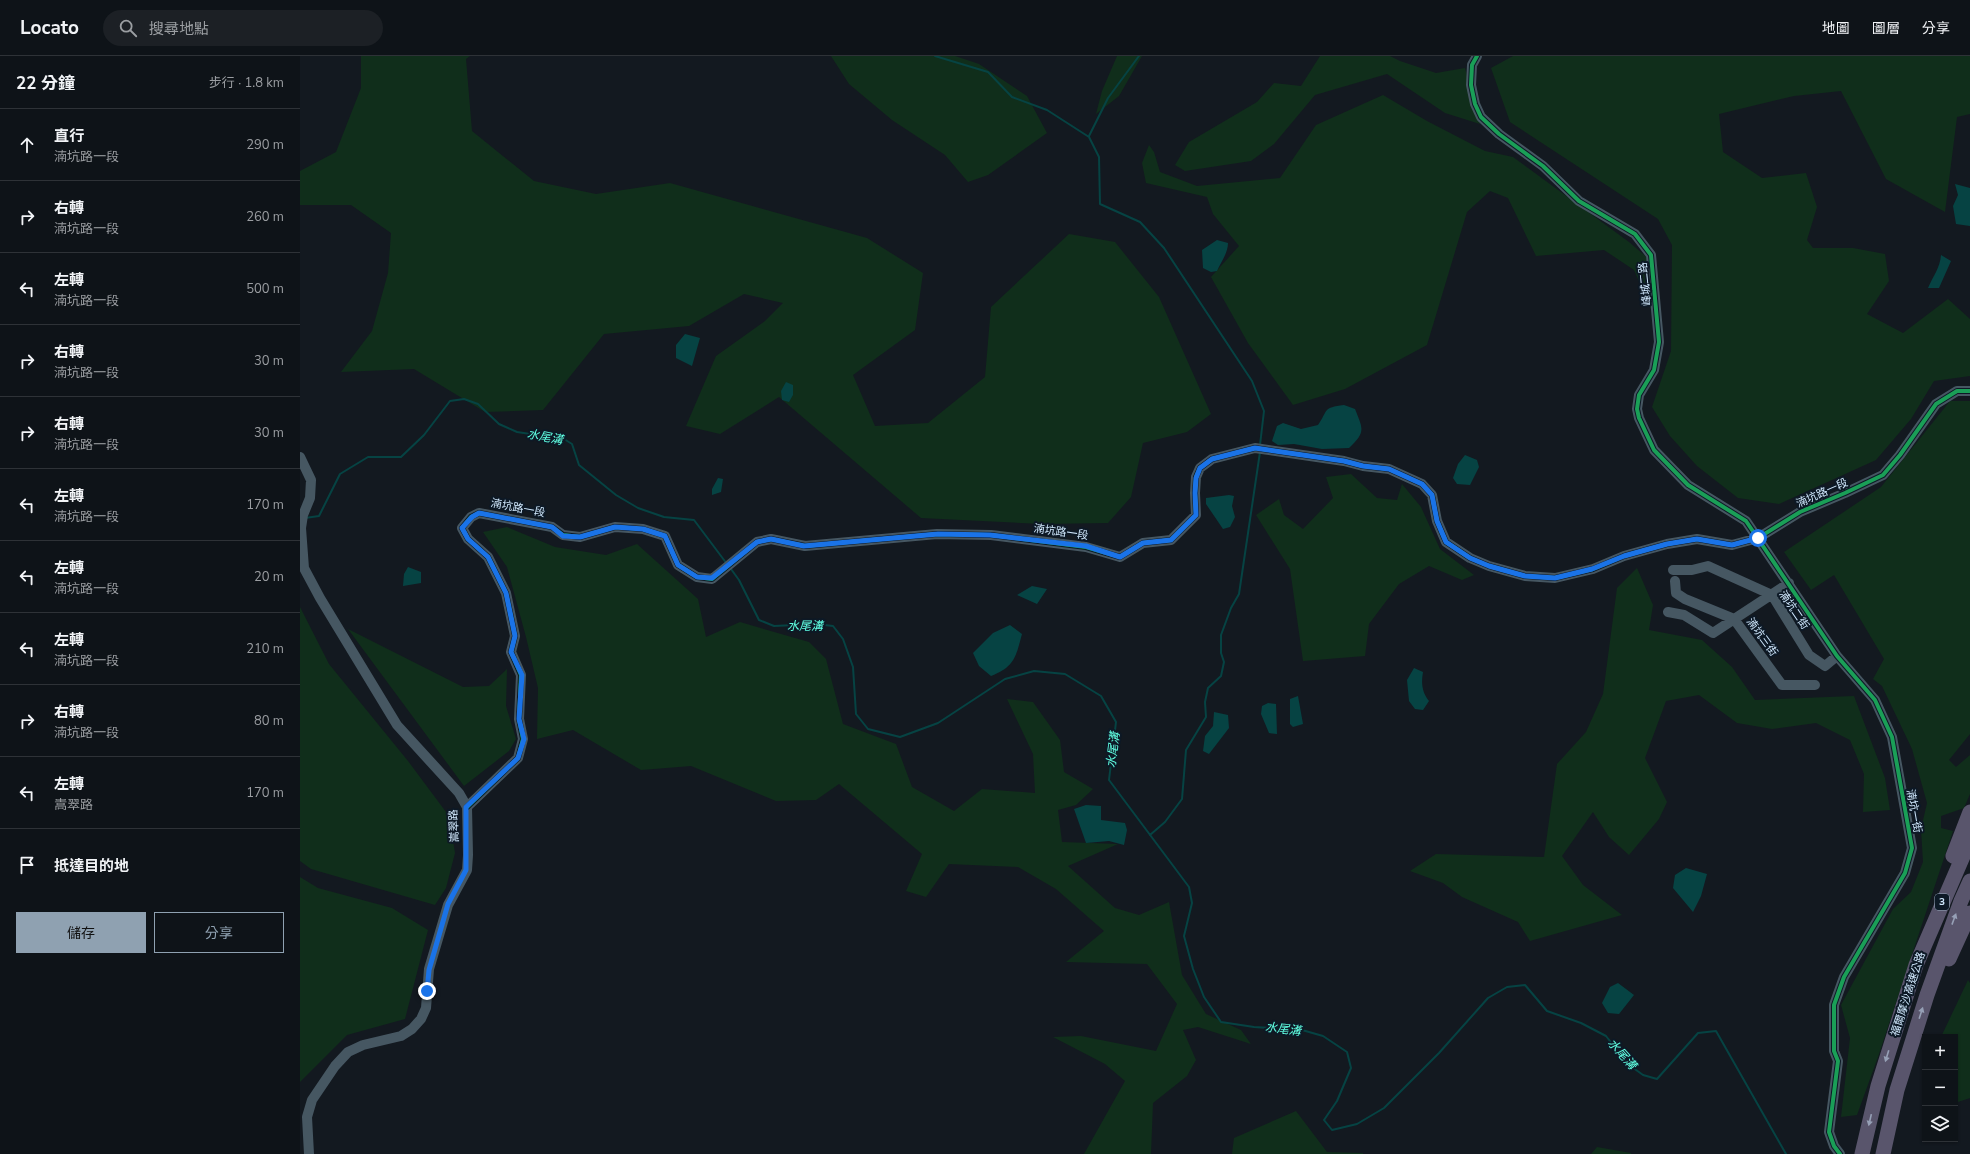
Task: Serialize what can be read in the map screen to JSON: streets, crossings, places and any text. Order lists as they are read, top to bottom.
{
  "streets": {
    "highway": ["3", "福爾摩沙高速公路"],
    "street": [
      "峰城二路",
      "湳坑路一段",
      "湳坑二街",
      "湳坑三街",
      "湳坑一街",
      "嵩翠路"
    ]
  },
  "crossings": [
    ["峰城二路", "湳坑路一段"],
    ["峰城二路", "湳坑一街"],
    ["湳坑路一段", "湳坑一街"],
    ["湳坑路一段", "嵩翠路"],
    ["湳坑二街", "湳坑一街"]
  ],
  "water": ["水尾溝"],
  "page": {
    "header": "Locato",
    "search": "搜尋地點",
    "nav": ["地圖", "圖層", "分享"],
    "heading": ["22 分鐘", "步行 · 1.8 km"],
    "list": [
      ["直行", "湳坑路一段", "290 m"],
      ["右轉", "湳坑路一段", "260 m"],
      ["左轉", "湳坑路一段", "500 m"],
      ["右轉", "湳坑路一段", "30 m"],
      ["右轉", "湳坑路一段", "30 m"],
      ["左轉", "湳坑路一段", "170 m"],
      ["左轉", "湳坑路一段", "20 m"],
      ["左轉", "湳坑路一段", "210 m"],
      ["右轉", "湳坑路一段", "80 m"],
      ["左轉", "嵩翠路", "170 m"],
      "抵達目的地"
    ],
    "buttons": ["儲存", "分享"],
    "map_buttons": ["+", "−"]
  }
}
